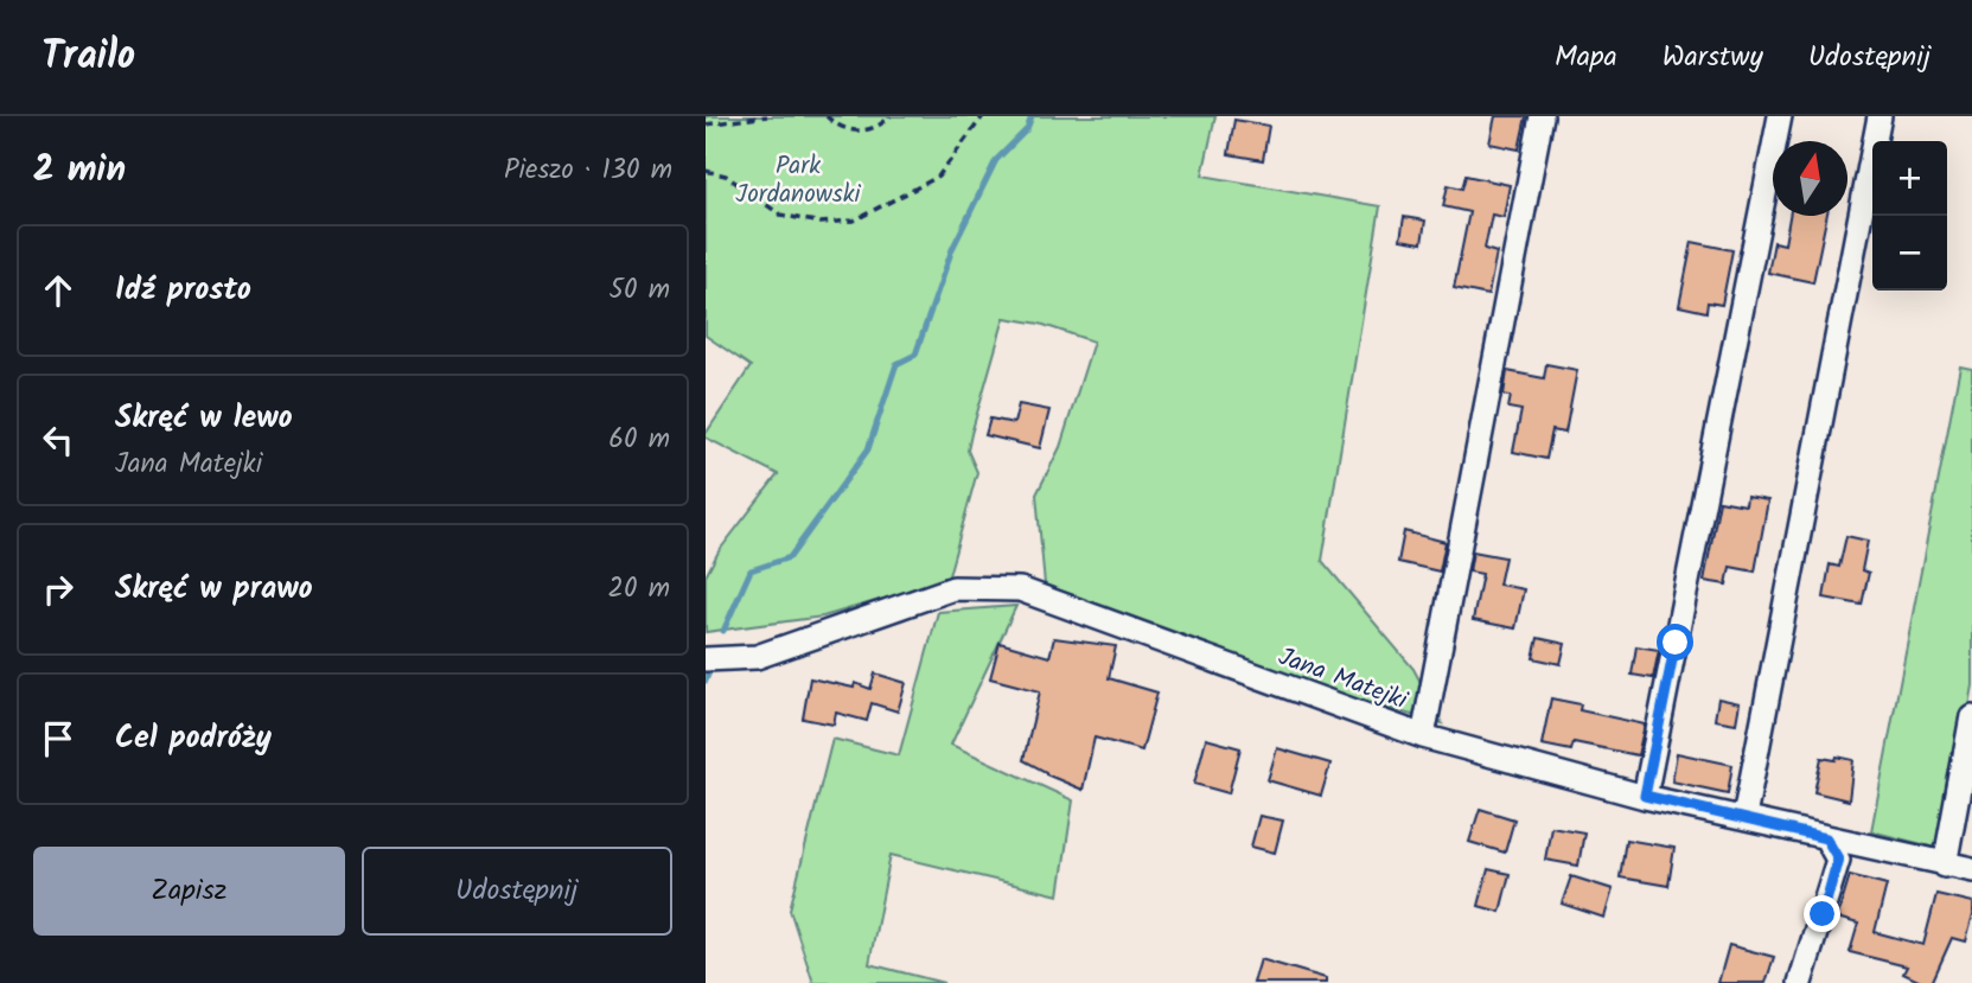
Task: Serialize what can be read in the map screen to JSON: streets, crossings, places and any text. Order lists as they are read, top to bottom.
{
  "streets": {
    "street": ["Jana Matejki"]
  },
  "parks": ["Park Jordanowski"],
  "north": "top",
  "page": {
    "header": "Trailo",
    "nav": ["Mapa", "Warstwy", "Udostępnij"],
    "heading": ["2 min", "Pieszo · 130 m"],
    "map_buttons": ["+", "−"],
    "list": [
      ["Idź prosto", "50 m"],
      ["Skręć w lewo", "Jana Matejki", "60 m"],
      ["Skręć w prawo", "20 m"],
      "Cel podróży"
    ],
    "buttons": ["Zapisz", "Udostępnij"]
  }
}
